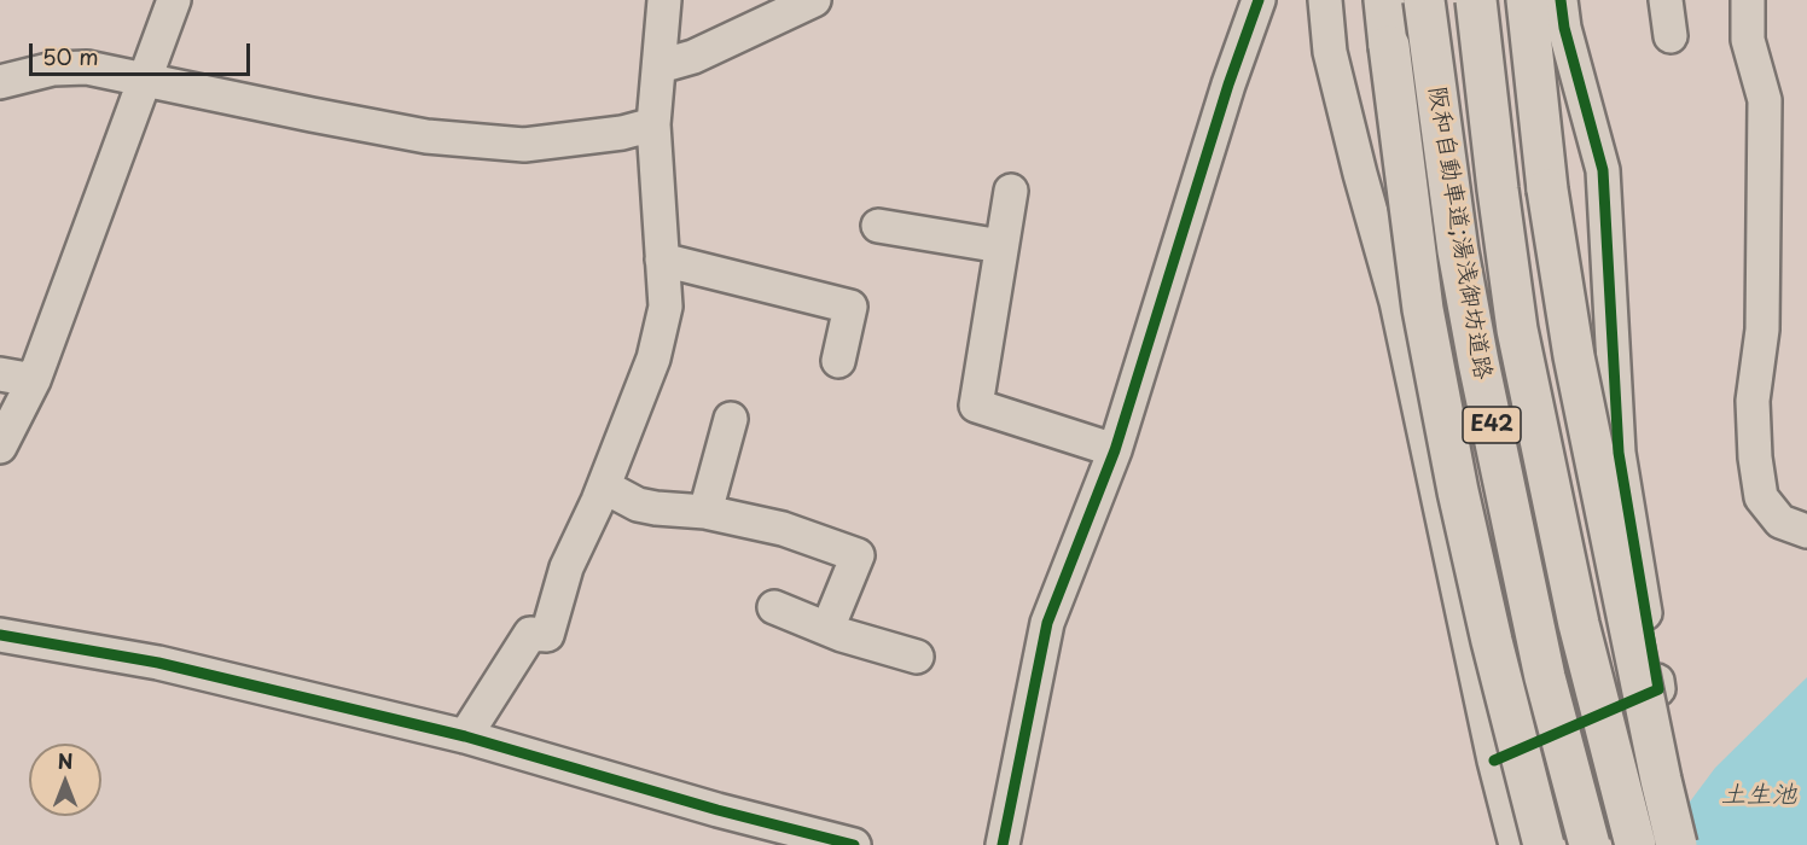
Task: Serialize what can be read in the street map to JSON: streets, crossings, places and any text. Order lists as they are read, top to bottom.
{
  "streets": {
    "highway": ["阪和自動車道;湯浅御坊道路", "E42"]
  },
  "water": ["土生池"],
  "scale_bar": "50 m",
  "north": "top"
}
